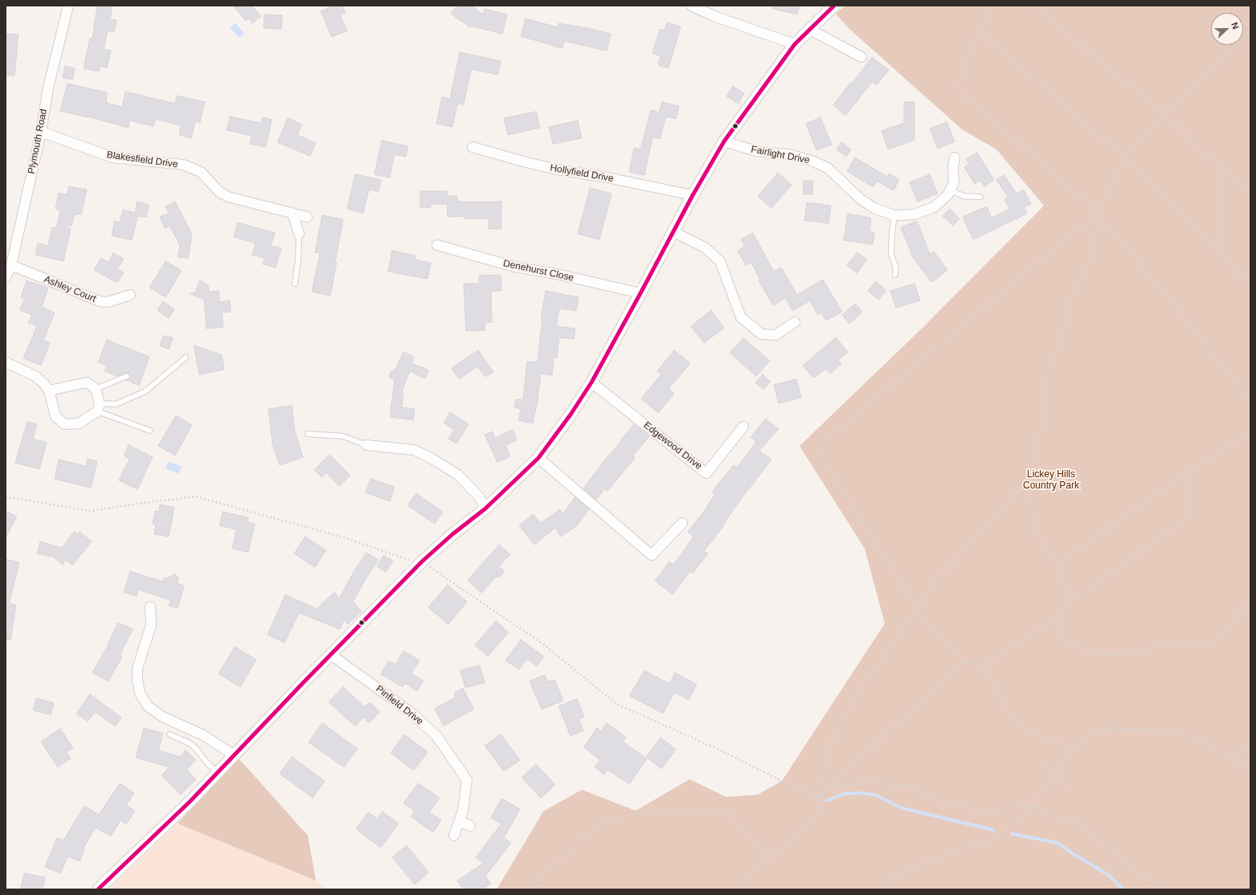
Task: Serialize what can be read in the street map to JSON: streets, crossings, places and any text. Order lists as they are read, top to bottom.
{
  "streets": {
    "street": [
      "Plymouth Road",
      "Fairlight Drive",
      "Blakesfield Drive",
      "Hollyfield Drive",
      "Denehurst Close",
      "Ashley Court",
      "Edgewood Drive",
      "Pinfield Drive"
    ]
  },
  "crossings": [
    ["Plymouth Road", "Blakesfield Drive"],
    ["Plymouth Road", "Ashley Court"]
  ],
  "parks": ["Lickey Hills Country Park"],
  "north": "right"
}
